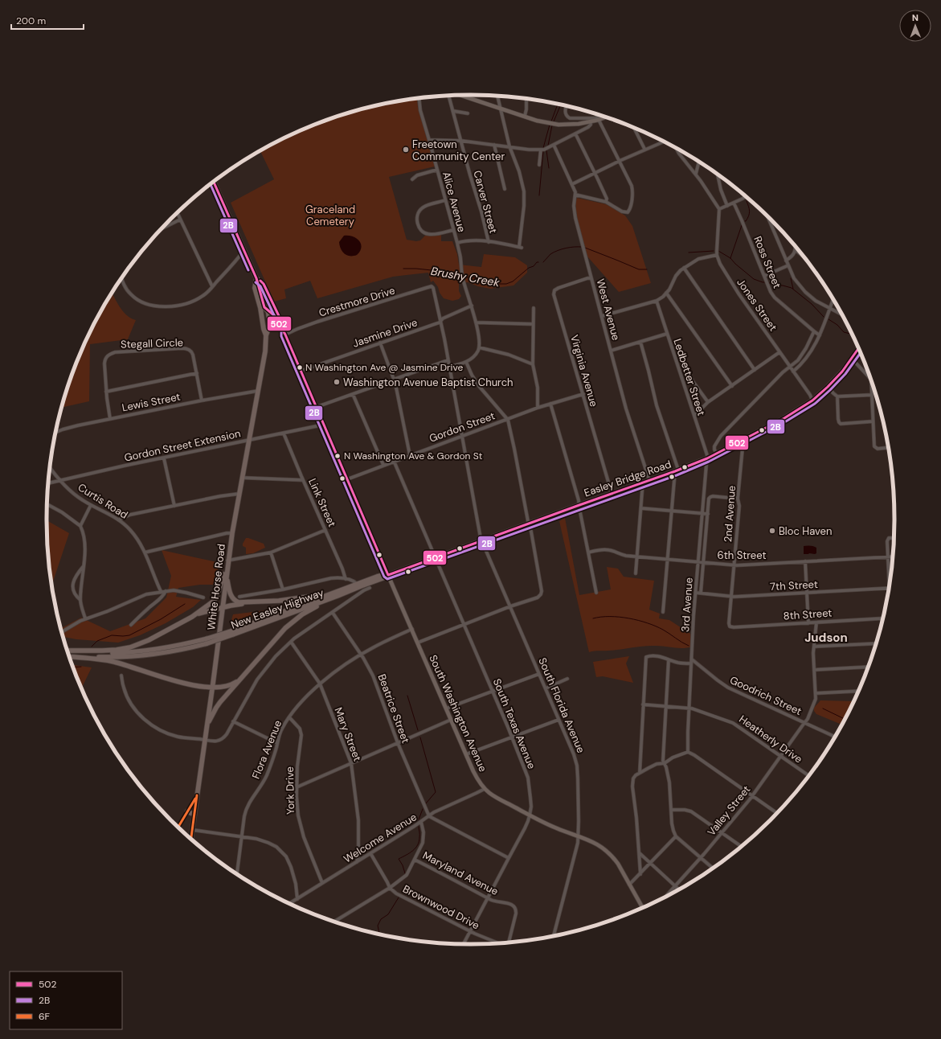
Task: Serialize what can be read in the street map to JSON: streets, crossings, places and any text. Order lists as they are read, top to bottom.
{
  "streets": {
    "highway": ["Easley Bridge Road", "White Horse Road", "New Easley Highway"],
    "main road": ["South Washington Avenue"],
    "street": [
      "Alice Avenue",
      "Carver Street",
      "Ross Street",
      "Crestmore Drive",
      "Jones Street",
      "West Avenue",
      "Jasmine Drive",
      "Stegall Circle",
      "Virginia Avenue",
      "Ledbetter Street",
      "Lewis Street",
      "Gordon Street",
      "Gordon Street Extension",
      "Curtis Road",
      "Link Street",
      "2nd Avenue",
      "6th Street",
      "7th Street",
      "3rd Avenue",
      "8th Street",
      "Goodrich Street",
      "South Florida Avenue",
      "Beatrice Street",
      "South Texas Avenue",
      "Mary Street",
      "Heatherly Drive",
      "Flora Avenue",
      "York Drive",
      "Valley Street",
      "Welcome Avenue",
      "Maryland Avenue",
      "Brownwood Drive"
    ]
  },
  "crossings": [
    ["Alice Avenue", "Jasmine Drive"],
    ["Crestmore Drive", "South Florida Avenue"],
    ["Crestmore Drive", "South Washington Avenue"],
    ["Jones Street", "Easley Bridge Road"],
    ["West Avenue", "Virginia Avenue"],
    ["West Avenue", "Easley Bridge Road"],
    ["Jasmine Drive", "South Florida Avenue"],
    ["Jasmine Drive", "South Washington Avenue"],
    ["Stegall Circle", "Lewis Street"],
    ["Virginia Avenue", "Gordon Street"],
    ["Virginia Avenue", "Easley Bridge Road"],
    ["Ledbetter Street", "Easley Bridge Road"],
    ["Ledbetter Street", "3rd Avenue"],
    ["Lewis Street", "White Horse Road"],
    ["Gordon Street", "South Florida Avenue"],
    ["Gordon Street", "South Washington Avenue"],
    ["Gordon Street", "South Texas Avenue"],
    ["Gordon Street Extension", "Curtis Road"],
    ["Gordon Street Extension", "Link Street"],
    ["Gordon Street Extension", "White Horse Road"],
    ["Gordon Street Extension", "South Washington Avenue"],
    ["Easley Bridge Road", "2nd Avenue"],
    ["Easley Bridge Road", "3rd Avenue"],
    ["Easley Bridge Road", "New Easley Highway"],
    ["Easley Bridge Road", "South Florida Avenue"],
    ["Easley Bridge Road", "South Washington Avenue"],
    ["Easley Bridge Road", "South Texas Avenue"],
    ["2nd Avenue", "6th Street"],
    ["2nd Avenue", "7th Street"],
    ["2nd Avenue", "3rd Avenue"],
    ["2nd Avenue", "8th Street"],
    ["6th Street", "3rd Avenue"],
    ["7th Street", "3rd Avenue"],
    ["3rd Avenue", "Goodrich Street"],
    ["3rd Avenue", "Heatherly Drive"],
    ["8th Street", "Valley Street"],
    ["Goodrich Street", "Valley Street"],
    ["South Florida Avenue", "South Washington Avenue"],
    ["Beatrice Street", "Flora Avenue"],
    ["Beatrice Street", "Welcome Avenue"],
    ["South Washington Avenue", "South Texas Avenue"],
    ["South Washington Avenue", "Flora Avenue"],
    ["South Washington Avenue", "Welcome Avenue"],
    ["South Texas Avenue", "Maryland Avenue"],
    ["South Texas Avenue", "Brownwood Drive"],
    ["Mary Street", "Flora Avenue"],
    ["Mary Street", "Welcome Avenue"],
    ["Heatherly Drive", "Valley Street"],
    ["Flora Avenue", "York Drive"],
    ["York Drive", "Welcome Avenue"],
    ["Welcome Avenue", "Brownwood Drive"]
  ],
  "districts": ["Judson"],
  "water": ["Brushy Creek"],
  "parks": ["Graceland Cemetery"],
  "places": [
    "Freetown Community Center",
    "N Washington Ave @ Jasmine Drive",
    "Washington Avenue Baptist Church",
    "N Washington Ave & Gordon St",
    "Bloc Haven"
  ],
  "lines": ["transit line 502", "transit line 2B", "transit line 6F"],
  "legend": ["502", "2B", "6F"],
  "scale_bar": "200 m",
  "north": "top"
}
